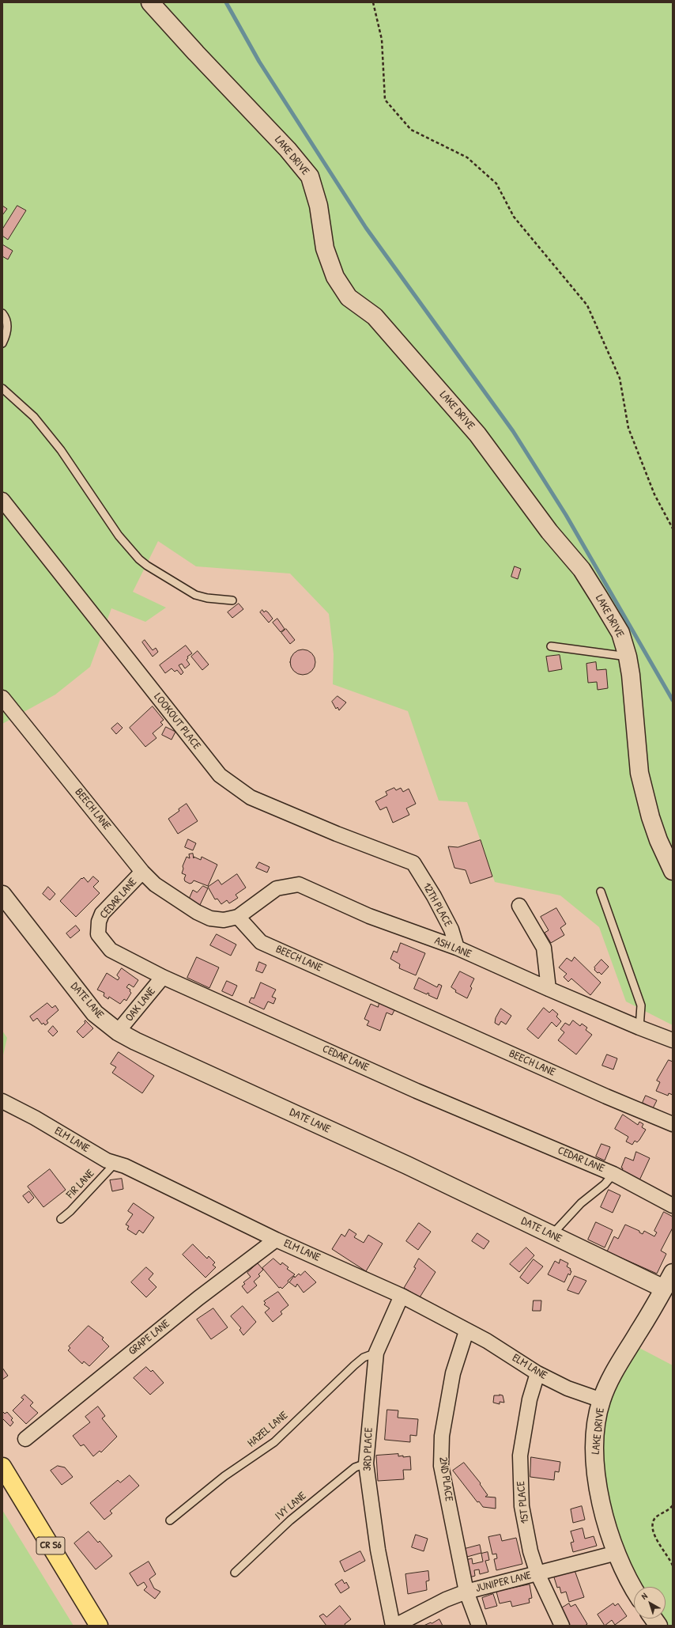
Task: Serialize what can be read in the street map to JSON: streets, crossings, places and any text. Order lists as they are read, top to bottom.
{
  "streets": {
    "main road": ["CR S6"],
    "street": [
      "LAKE DRIVE",
      "LOOKOUT PLACE",
      "BEECH LANE",
      "CEDAR LANE",
      "12TH PLACE",
      "ASH LANE",
      "DATE LANE",
      "OAK LANE",
      "ELM LANE",
      "GRAPE LANE",
      "3RD PLACE",
      "2ND PLACE",
      "1ST PLACE",
      "JUNIPER LANE"
    ],
    "lane": ["FIR LANE", "HAZEL LANE", "IVY LANE"]
  },
  "crossings": [
    ["LAKE DRIVE", "DATE LANE"],
    ["LAKE DRIVE", "ELM LANE"],
    ["LAKE DRIVE", "JUNIPER LANE"],
    ["LOOKOUT PLACE", "12TH PLACE"],
    ["BEECH LANE", "CEDAR LANE"],
    ["BEECH LANE", "ASH LANE"],
    ["CEDAR LANE", "OAK LANE"],
    ["12TH PLACE", "ASH LANE"],
    ["DATE LANE", "OAK LANE"],
    ["ELM LANE", "FIR LANE"],
    ["ELM LANE", "GRAPE LANE"],
    ["ELM LANE", "3RD PLACE"],
    ["ELM LANE", "2ND PLACE"],
    ["ELM LANE", "1ST PLACE"],
    ["HAZEL LANE", "3RD PLACE"],
    ["3RD PLACE", "IVY LANE"],
    ["2ND PLACE", "JUNIPER LANE"],
    ["1ST PLACE", "JUNIPER LANE"]
  ],
  "north": "top left"
}
